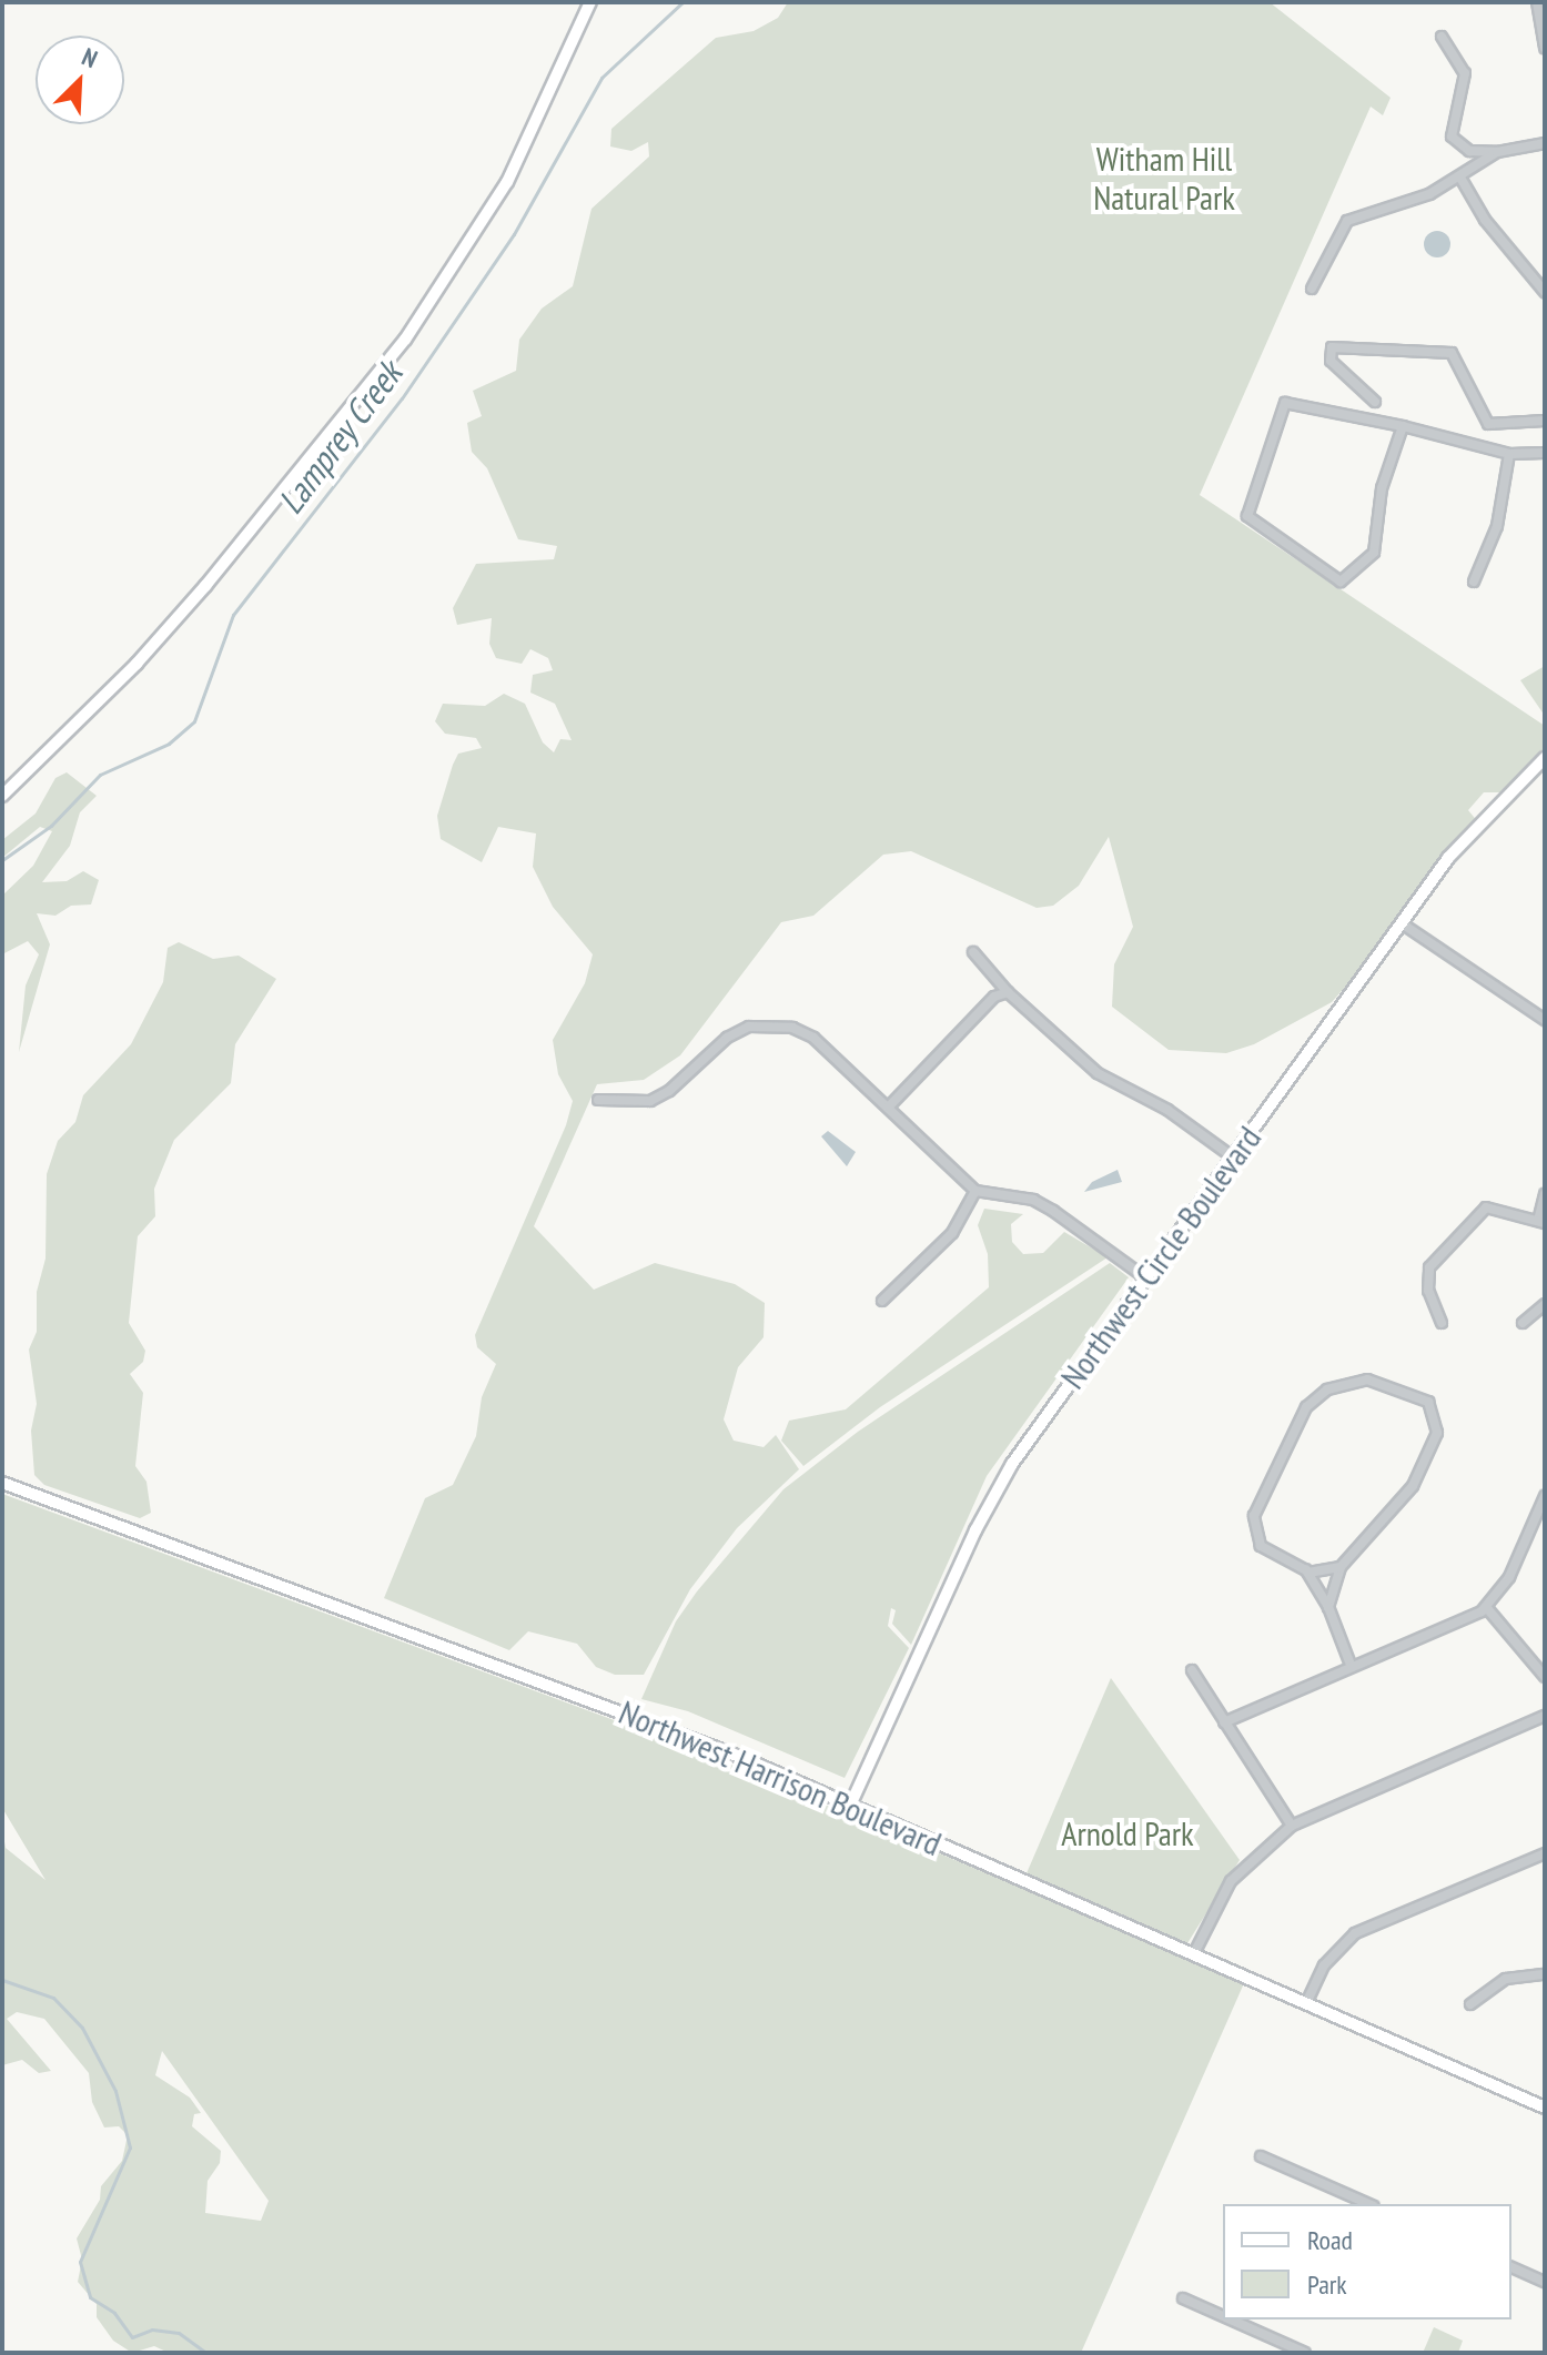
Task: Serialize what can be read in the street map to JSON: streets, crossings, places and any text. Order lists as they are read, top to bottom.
{
  "streets": {
    "main road": ["Northwest Circle Boulevard", "Northwest Harrison Boulevard"]
  },
  "crossings": [
    ["Northwest Circle Boulevard", "Northwest Harrison Boulevard"]
  ],
  "water": ["Lamprey Creek"],
  "parks": ["Witham Hill Natural Park", "Arnold Park"],
  "legend": ["Road", "Park"],
  "north": "top right"
}
